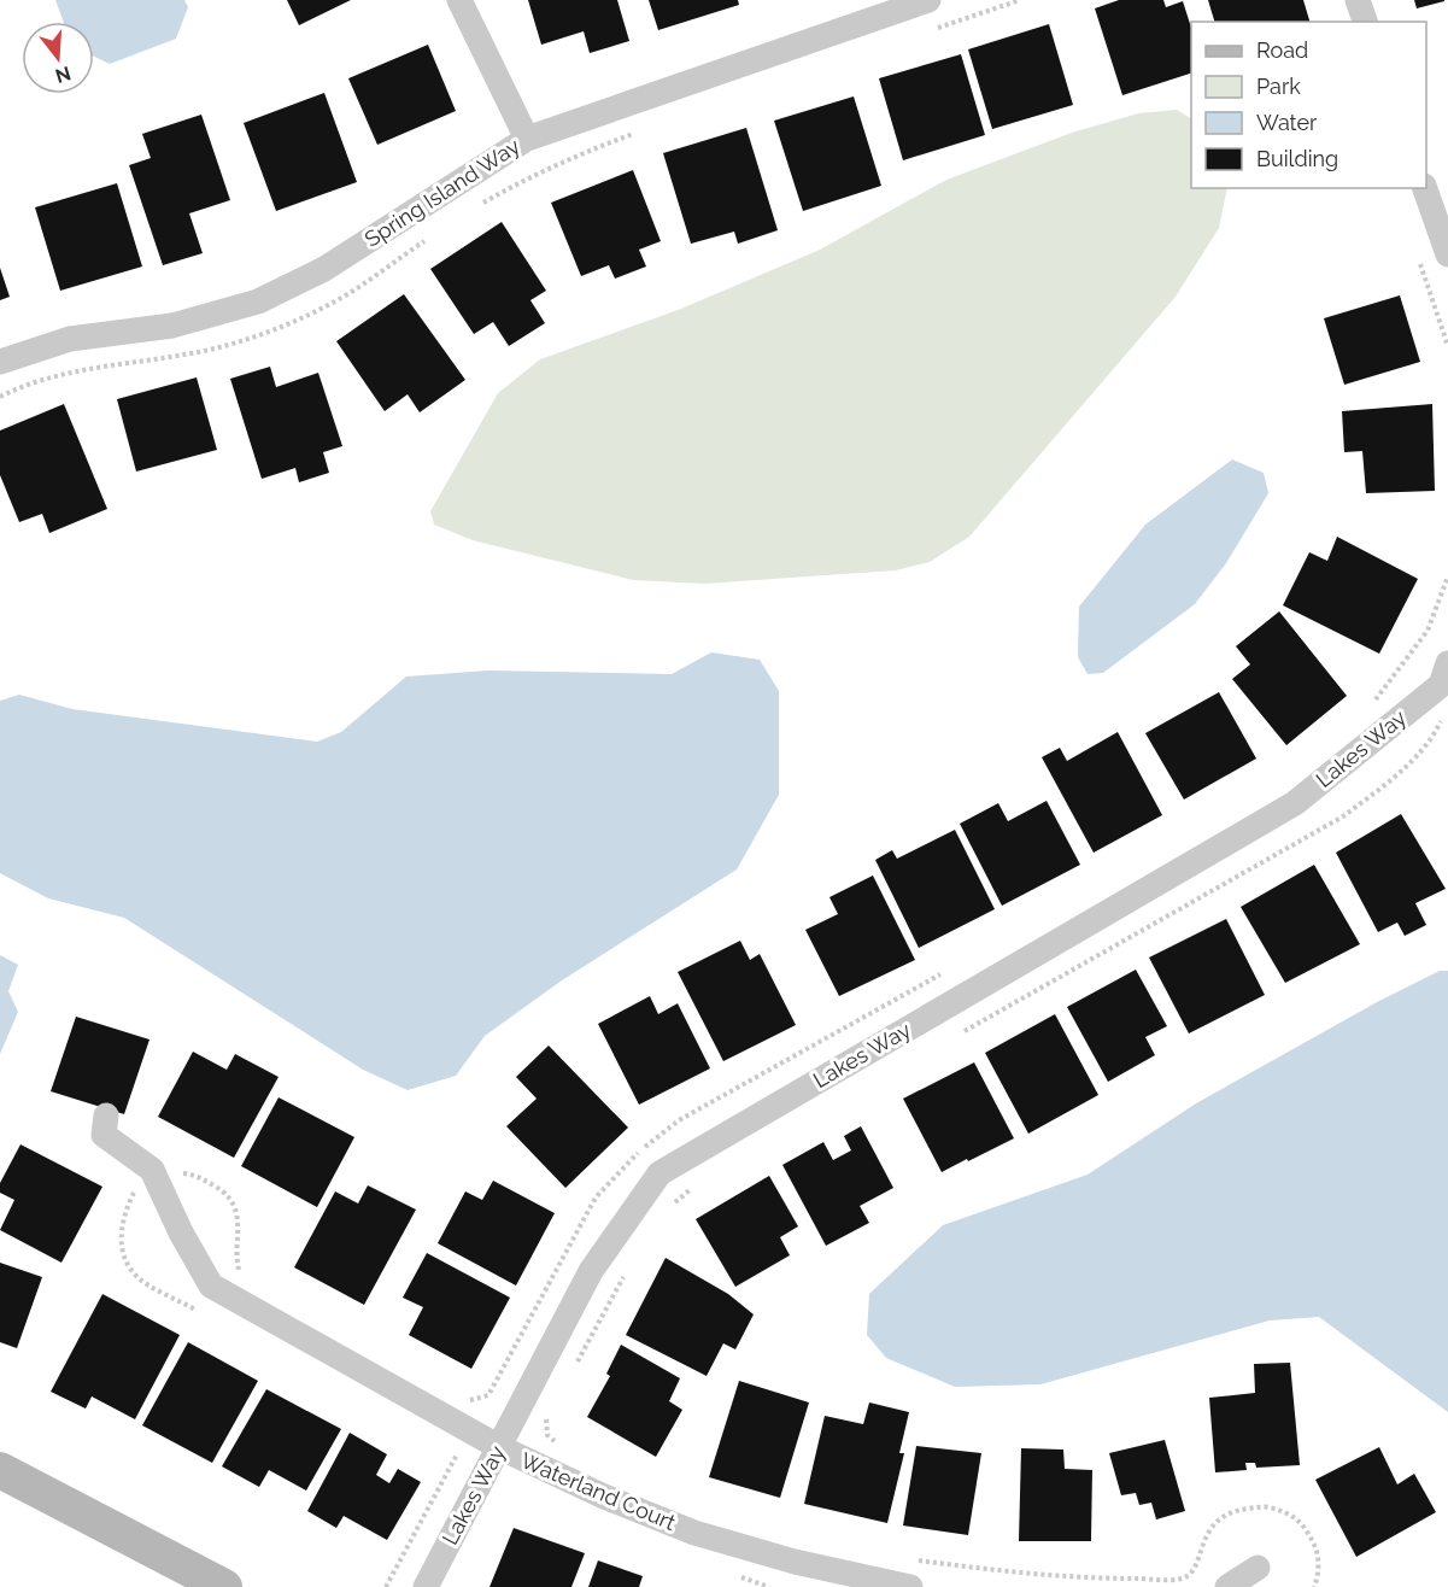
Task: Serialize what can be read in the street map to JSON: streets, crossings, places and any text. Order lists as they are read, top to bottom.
{
  "streets": {
    "street": ["Spring Island Way", "Lakes Way", "Waterland Court"]
  },
  "crossings": [
    ["Lakes Way", "Waterland Court"]
  ],
  "legend": [
    "Road",
    "Park",
    "Water",
    "Building"
  ],
  "north": "bottom"
}
